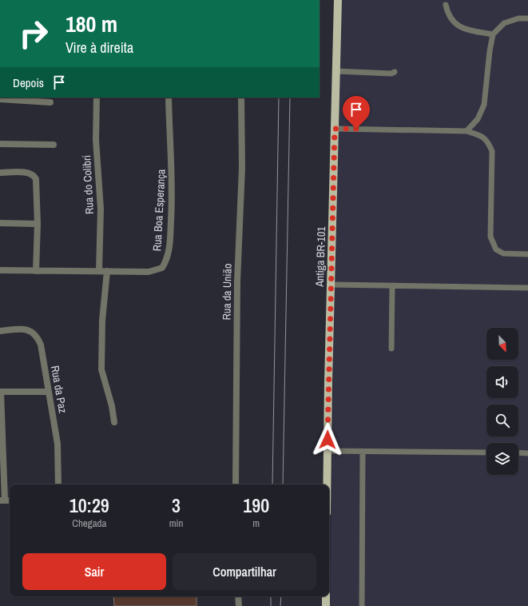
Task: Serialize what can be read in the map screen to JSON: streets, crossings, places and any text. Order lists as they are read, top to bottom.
{
  "streets": {
    "main road": ["Antiga BR-101"],
    "street": [
      "Rua do Colibri",
      "Rua Boa Esperança",
      "Rua da União",
      "Rua da Paz"
    ]
  },
  "crossings": [
    ["Rua do Colibri", "Rua Boa Esperança"]
  ],
  "north": "bottom right",
  "page": {
    "turn": ["180 m", "Vire à direita"],
    "then": "Depois",
    "eta": [
      "10:29",
      "Chegada",
      "3",
      "min",
      "190",
      "m"
    ],
    "buttons": ["Sair", "Compartilhar"]
  }
}
